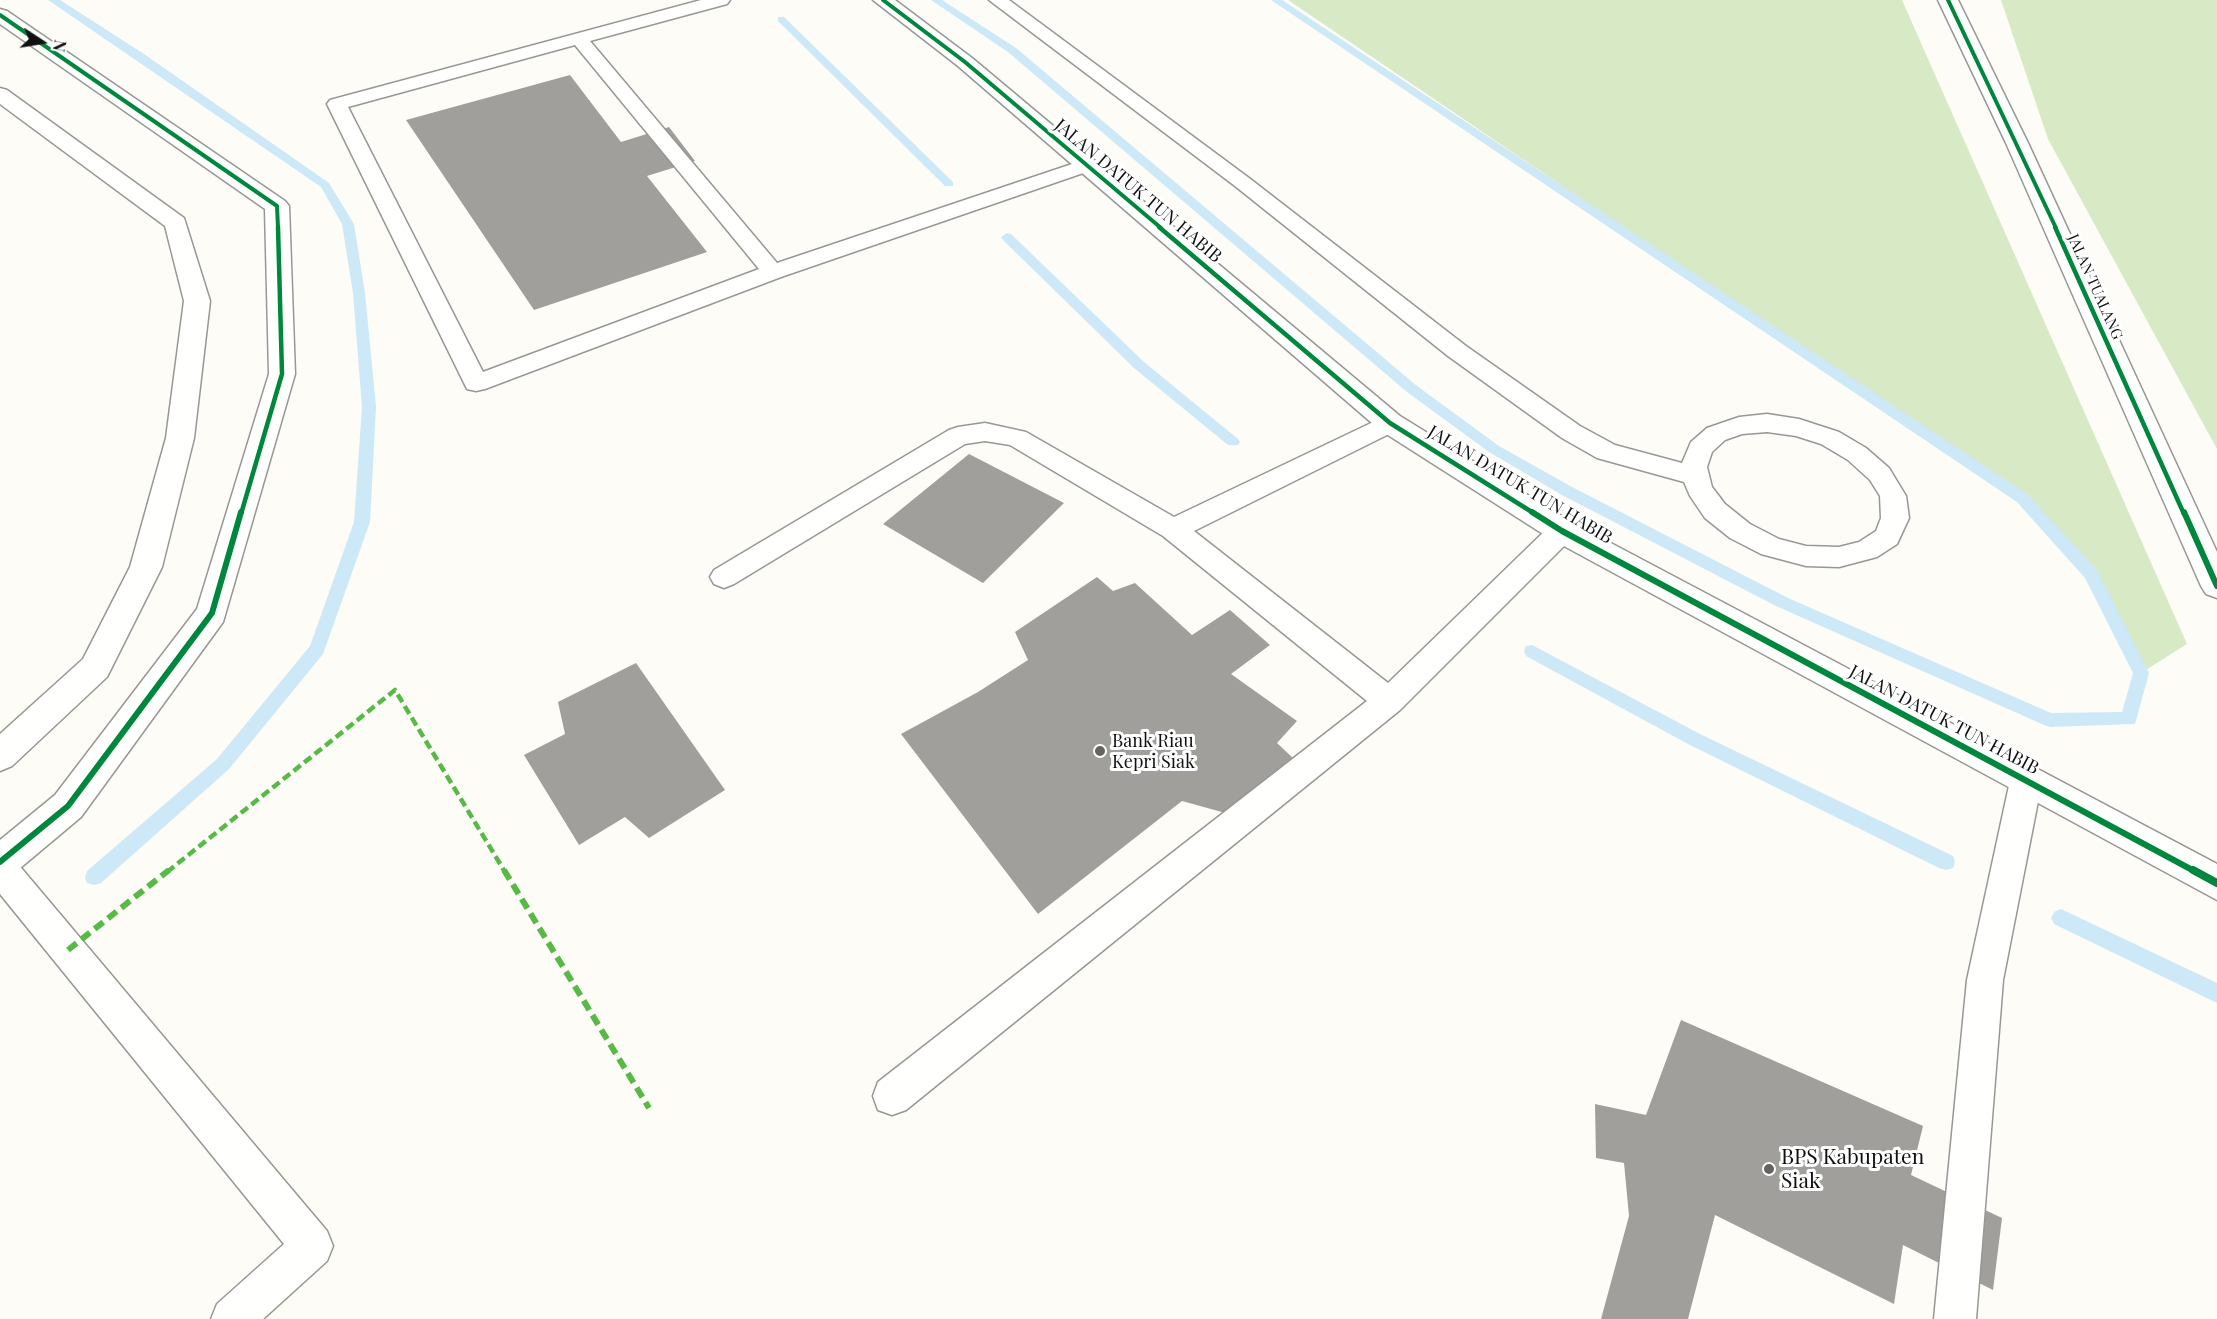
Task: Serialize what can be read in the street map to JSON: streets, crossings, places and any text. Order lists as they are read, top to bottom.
{
  "streets": {
    "street": ["JALAN DATUK TUN HABIB", "JALAN TUALANG"]
  },
  "places": ["Bank Riau Kepri Siak", "BPS Kabupaten Siak"],
  "north": "right"
}
